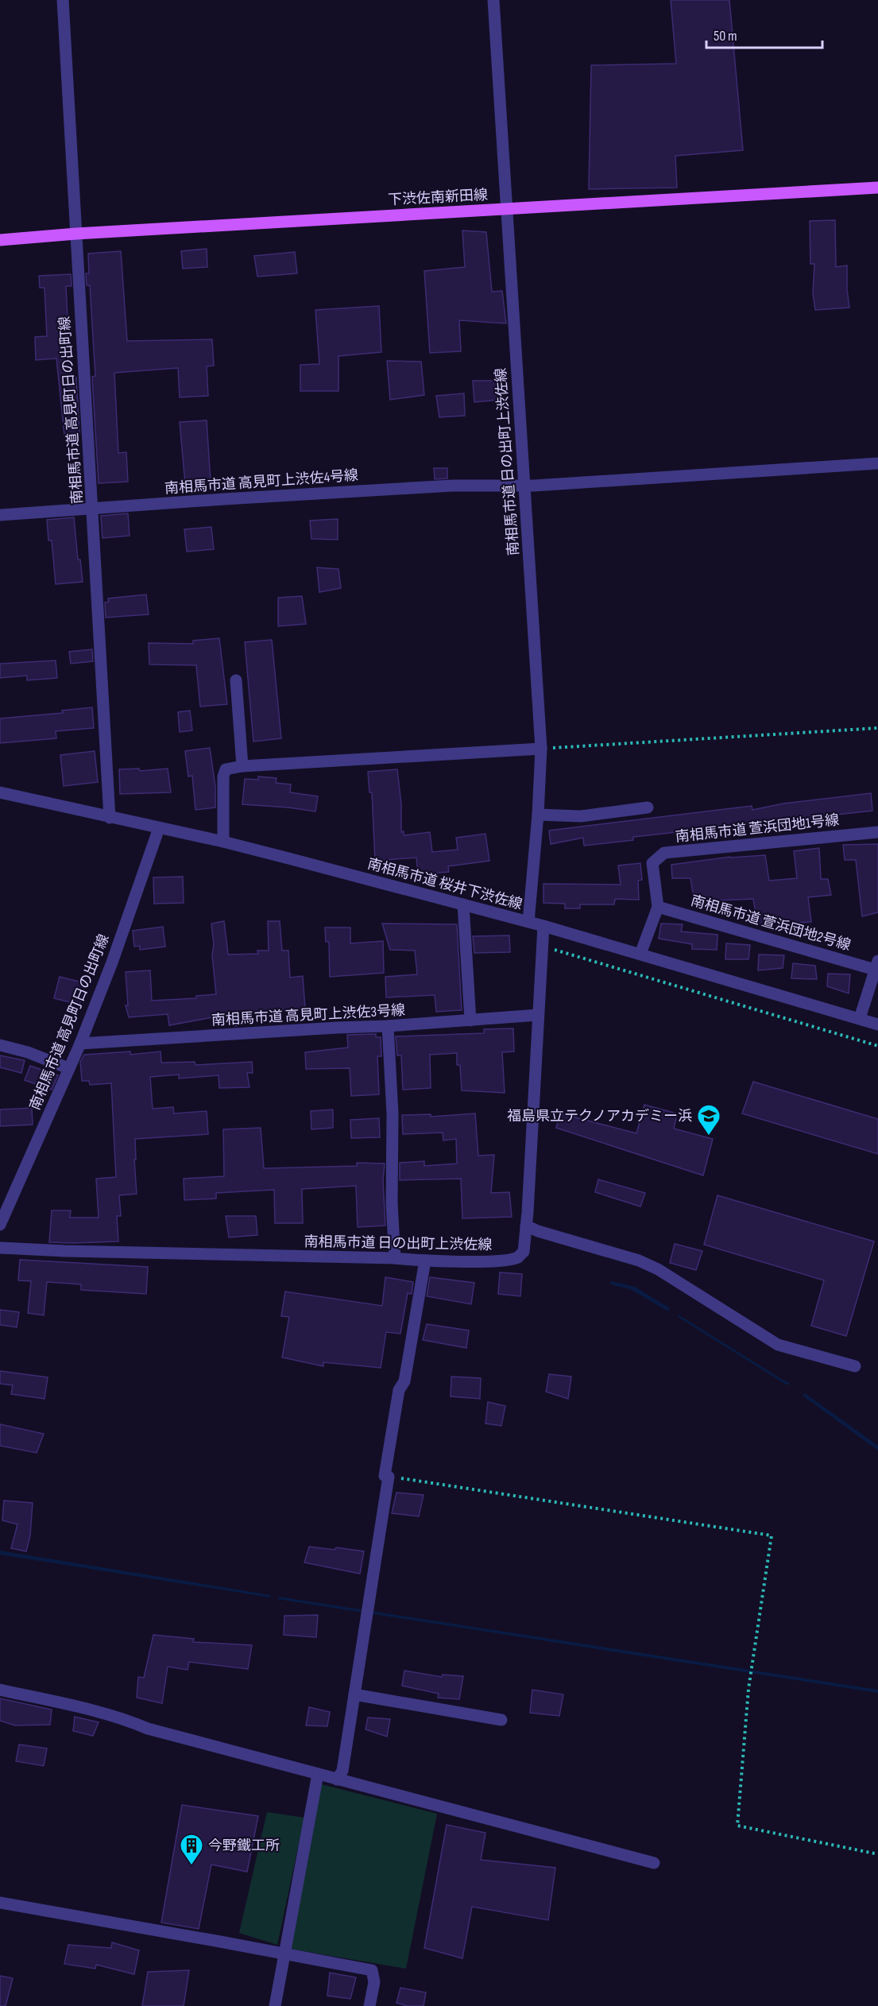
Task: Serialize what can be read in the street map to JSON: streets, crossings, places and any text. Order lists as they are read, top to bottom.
{
  "streets": {
    "main road": ["下渋佐南新田線"],
    "street": [
      "南相馬市道 高見町日の出町線",
      "南相馬市道 日の出町上渋佐線",
      "南相馬市道 高見町上渋佐4号線",
      "南相馬市道 萱浜団地1号線",
      "南相馬市道 桜井下渋佐線",
      "南相馬市道 萱浜団地2号線",
      "南相馬市道 高見町上渋佐3号線"
    ]
  },
  "crossings": [
    ["下渋佐南新田線", "南相馬市道 高見町日の出町線"],
    ["下渋佐南新田線", "南相馬市道 日の出町上渋佐線"],
    ["南相馬市道 高見町日の出町線", "南相馬市道 高見町上渋佐4号線"],
    ["南相馬市道 高見町日の出町線", "南相馬市道 桜井下渋佐線"],
    ["南相馬市道 高見町日の出町線", "南相馬市道 高見町上渋佐3号線"],
    ["南相馬市道 日の出町上渋佐線", "南相馬市道 高見町上渋佐4号線"],
    ["南相馬市道 日の出町上渋佐線", "南相馬市道 桜井下渋佐線"],
    ["南相馬市道 日の出町上渋佐線", "南相馬市道 高見町上渋佐3号線"],
    ["南相馬市道 萱浜団地1号線", "南相馬市道 桜井下渋佐線"],
    ["南相馬市道 萱浜団地1号線", "南相馬市道 萱浜団地2号線"]
  ],
  "places": {
    "school or university": ["福島県立テクノアカデミー浜"],
    "building": ["今野鐵工所"]
  },
  "scale_bar": "50 m"
}
